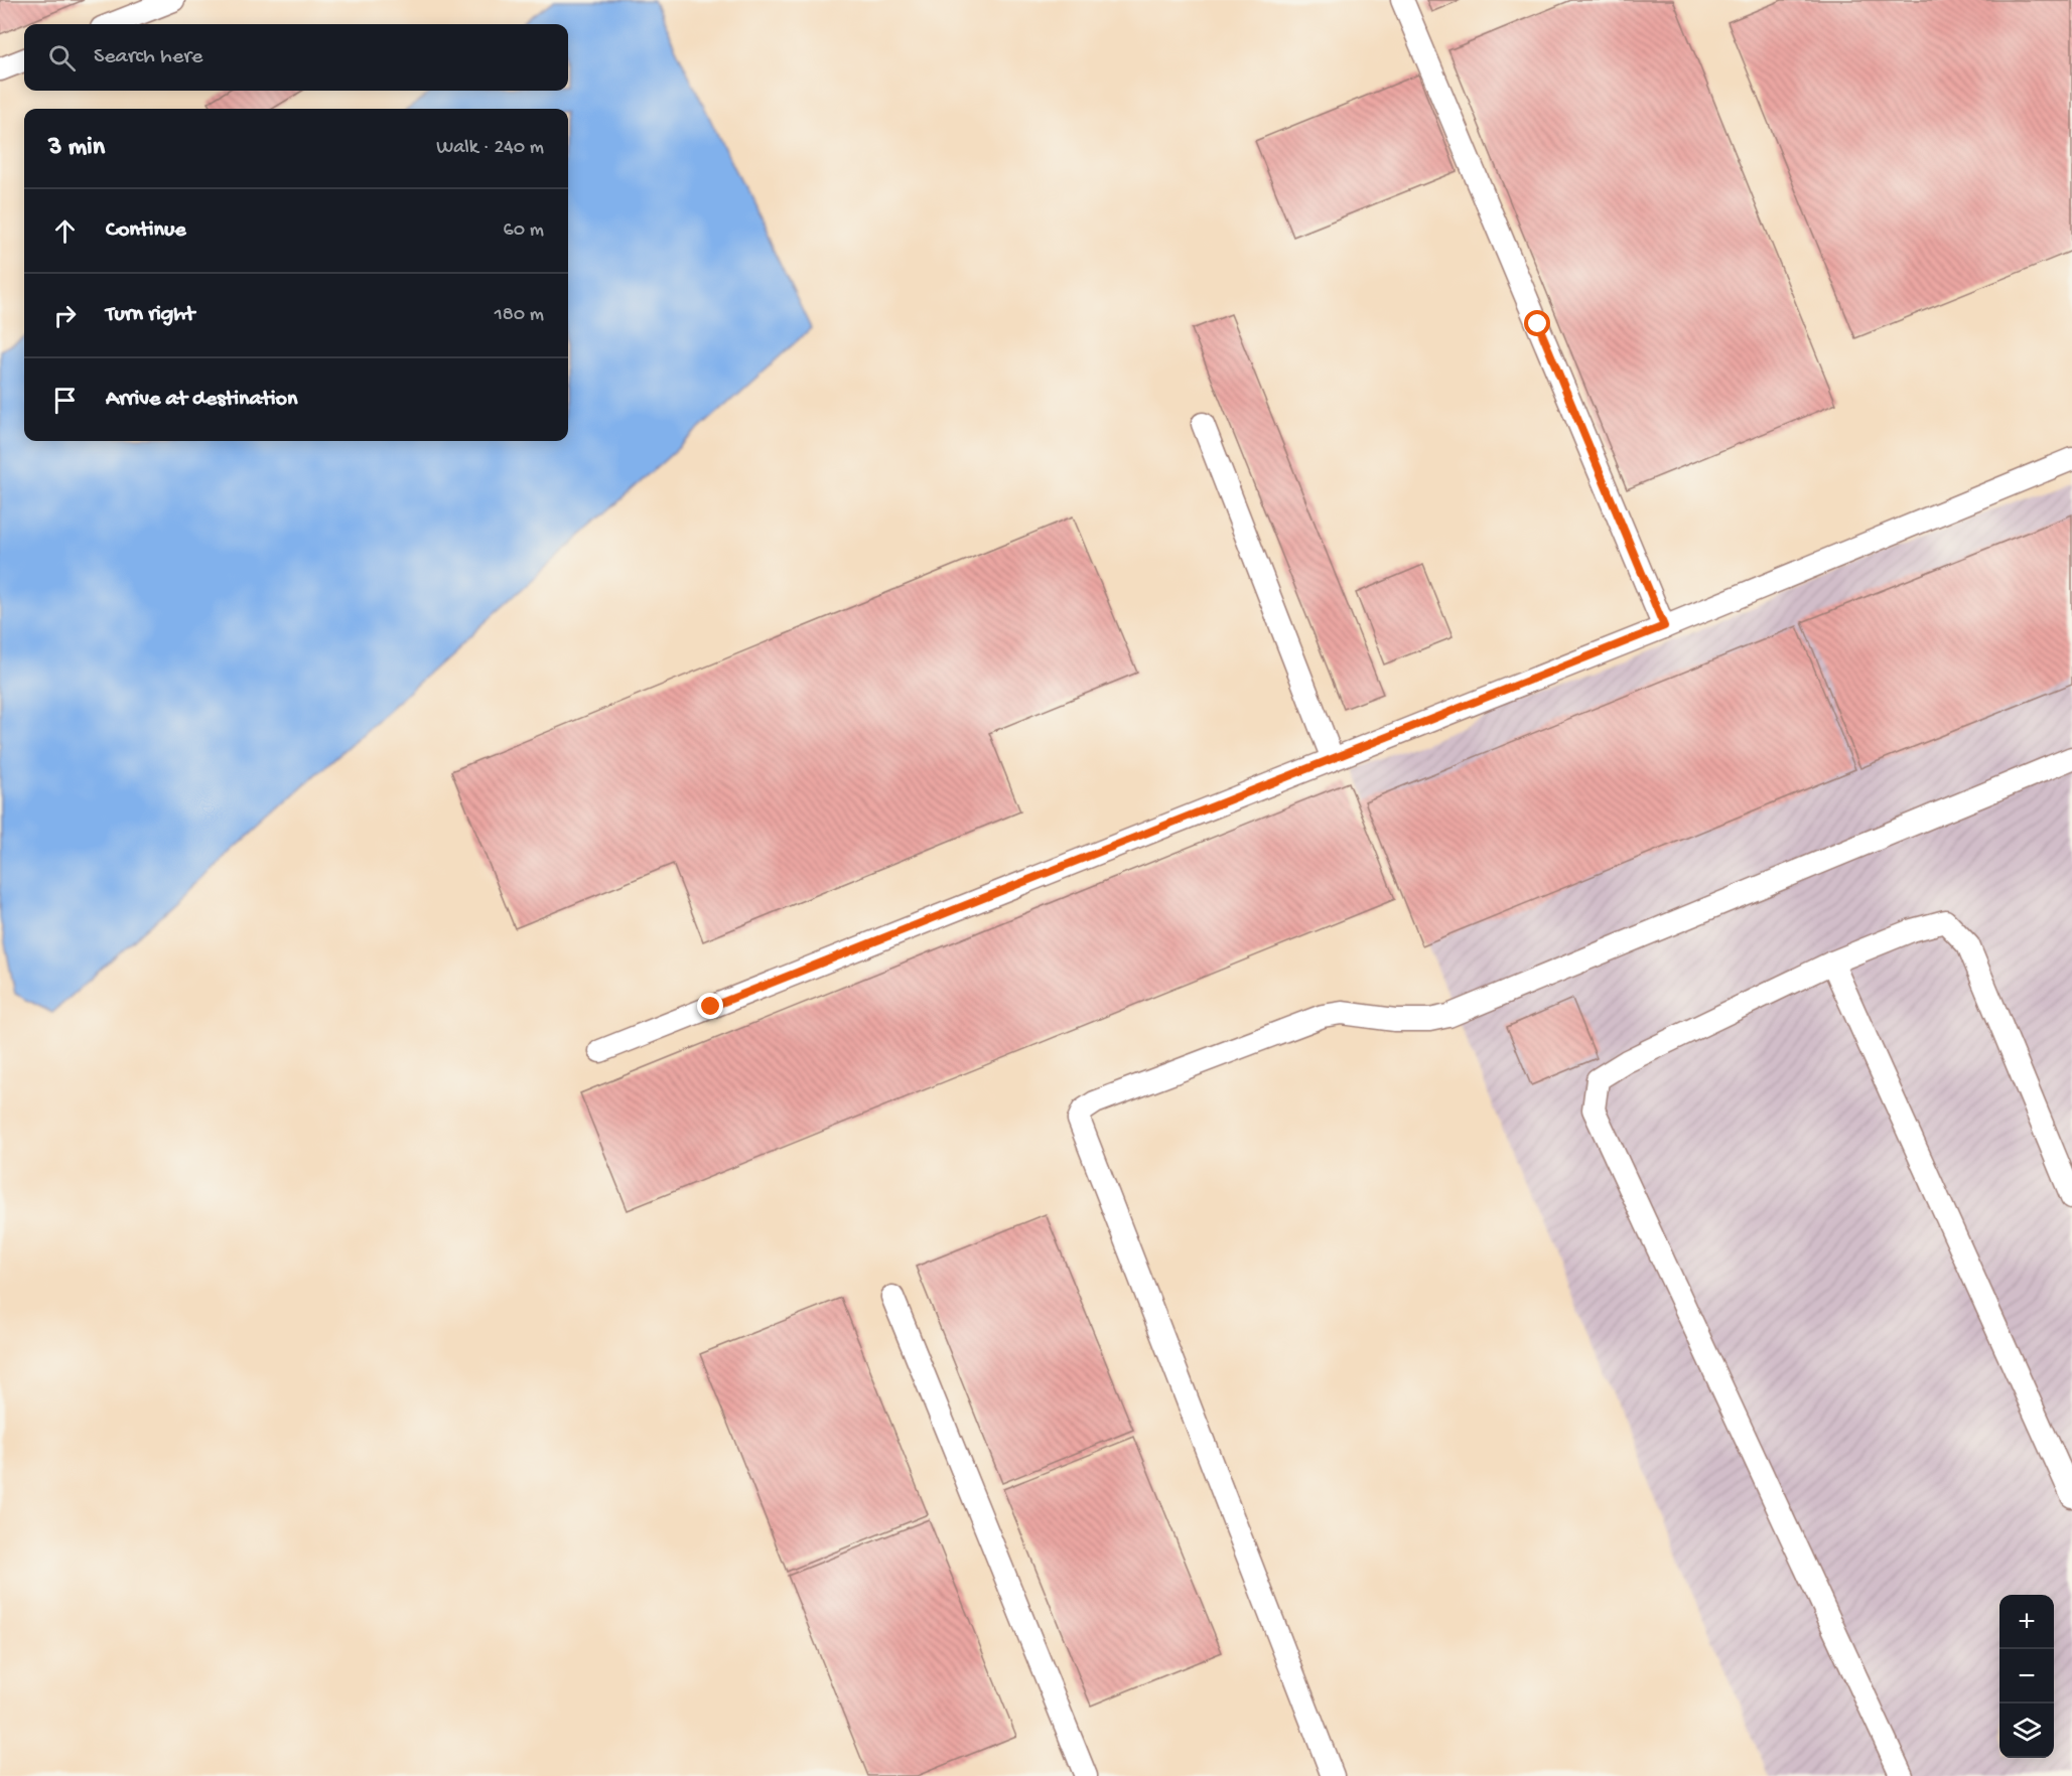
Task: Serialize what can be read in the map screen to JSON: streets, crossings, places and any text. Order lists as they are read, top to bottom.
{
  "page": {
    "search": "Search here",
    "heading": ["3 min", "Walk · 240 m"],
    "list": [
      ["Continue", "60 m"],
      ["Turn right", "180 m"],
      "Arrive at destination"
    ],
    "map_buttons": ["+", "−"]
  }
}
